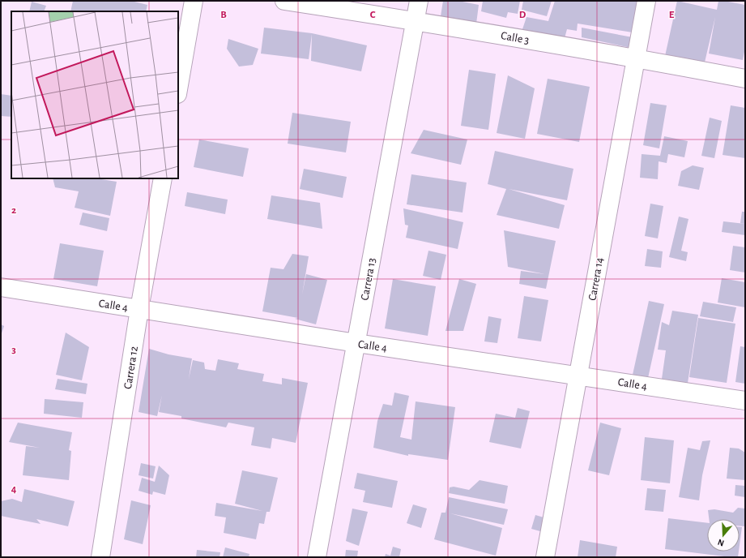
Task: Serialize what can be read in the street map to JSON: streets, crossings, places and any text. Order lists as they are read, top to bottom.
{
  "streets": {
    "street": [
      "Calle 3",
      "Carrera 13",
      "Carrera 14",
      "Calle 4",
      "Carrera 12"
    ]
  },
  "crossings": [
    ["Calle 3", "Carrera 13"],
    ["Calle 3", "Carrera 14"],
    ["Carrera 13", "Calle 4"],
    ["Carrera 14", "Calle 4"],
    ["Calle 4", "Carrera 12"]
  ],
  "north": "bottom",
  "grid": {
    "columns": [
      "B",
      "C",
      "D",
      "E"
    ],
    "rows": ["2", "3", "4"]
  }
}
